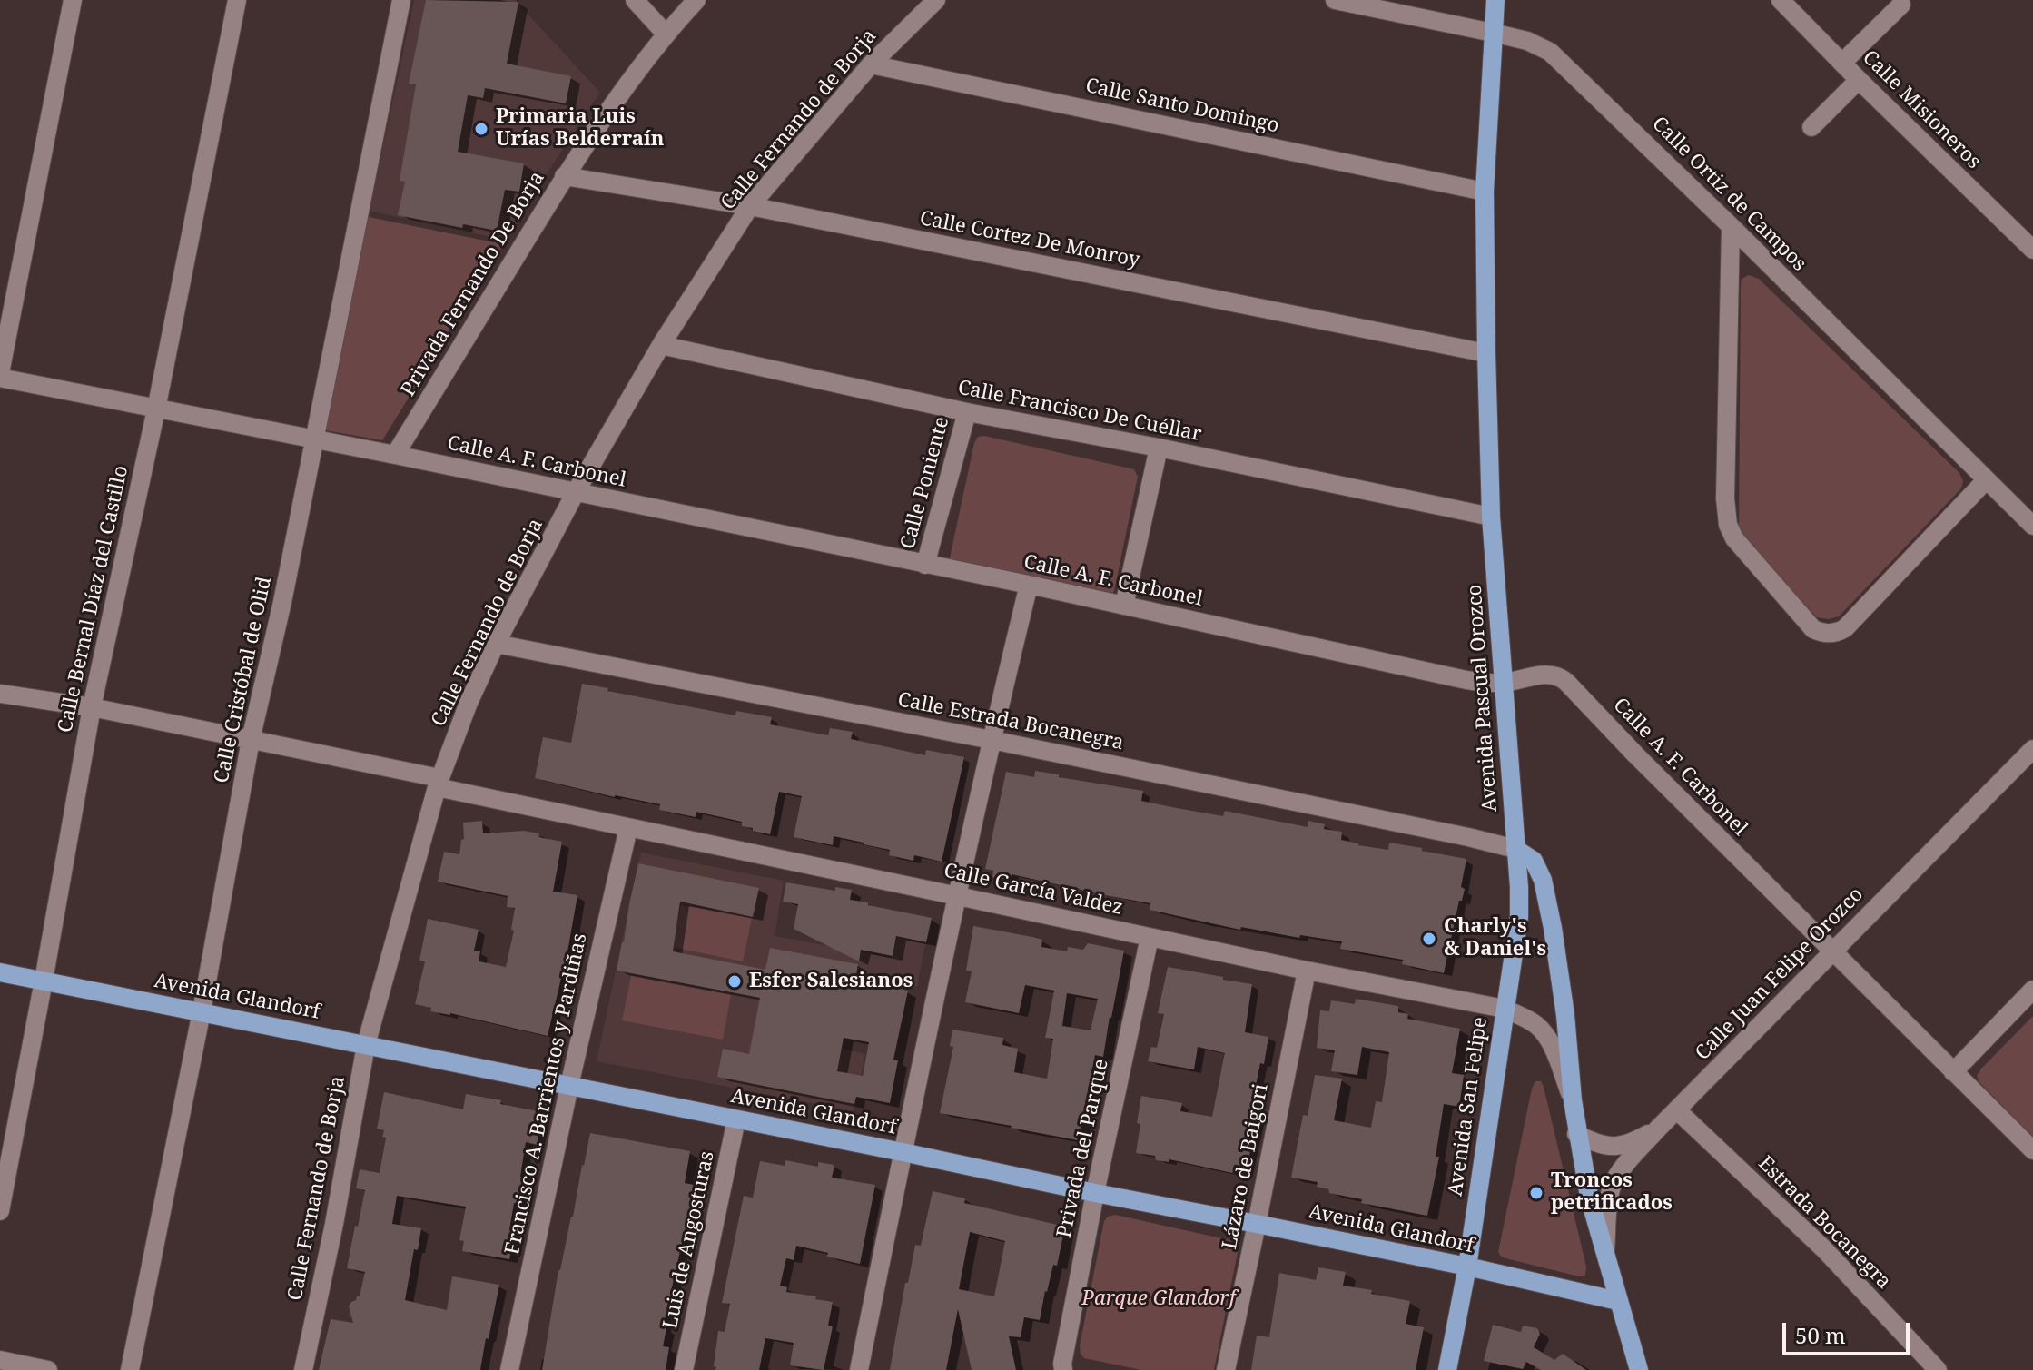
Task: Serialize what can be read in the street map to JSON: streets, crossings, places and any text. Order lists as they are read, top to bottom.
{
  "streets": {
    "main road": ["Avenida Pascual Orozco", "Avenida Glandorf", "Avenida San Felipe"],
    "street": [
      "Calle Santo Domingo",
      "Calle Misioneros",
      "Calle Fernando de Borja",
      "Calle Ortiz de Campos",
      "Calle Cortez De Monroy",
      "Privada Fernando De Borja",
      "Calle Francisco De Cuéllar",
      "Calle A. F. Carbonel",
      "Calle Poniente",
      "Calle Bernal Díaz del Castillo",
      "Calle Cristóbal de Olid",
      "Calle Estrada Bocanegra",
      "Calle García Valdez",
      "Calle Juan Felipe Orozco",
      "Francisco A. Barrientos y Pardiñas",
      "Privada del Parque",
      "Lázaro de Baigori",
      "Estrada Bocanegra",
      "Luis de Angosturas"
    ]
  },
  "crossings": [
    ["Calle Santo Domingo", "Calle Fernando de Borja"],
    ["Calle Santo Domingo", "Avenida Pascual Orozco"],
    ["Calle Fernando de Borja", "Calle Cortez De Monroy"],
    ["Calle Fernando de Borja", "Calle Francisco De Cuéllar"],
    ["Calle Fernando de Borja", "Calle A. F. Carbonel"],
    ["Calle Fernando de Borja", "Calle Estrada Bocanegra"],
    ["Calle Fernando de Borja", "Calle García Valdez"],
    ["Calle Fernando de Borja", "Avenida Glandorf"],
    ["Calle Ortiz de Campos", "Avenida Pascual Orozco"],
    ["Calle Cortez De Monroy", "Privada Fernando De Borja"],
    ["Calle Cortez De Monroy", "Avenida Pascual Orozco"],
    ["Privada Fernando De Borja", "Calle A. F. Carbonel"],
    ["Calle Francisco De Cuéllar", "Calle Poniente"],
    ["Calle Francisco De Cuéllar", "Avenida Pascual Orozco"],
    ["Calle A. F. Carbonel", "Calle Poniente"],
    ["Calle A. F. Carbonel", "Calle Bernal Díaz del Castillo"],
    ["Calle A. F. Carbonel", "Calle Cristóbal de Olid"],
    ["Calle A. F. Carbonel", "Avenida Pascual Orozco"],
    ["Calle A. F. Carbonel", "Calle Juan Felipe Orozco"],
    ["Calle Bernal Díaz del Castillo", "Calle García Valdez"],
    ["Calle Bernal Díaz del Castillo", "Avenida Glandorf"],
    ["Calle Cristóbal de Olid", "Calle García Valdez"],
    ["Calle Cristóbal de Olid", "Avenida Glandorf"],
    ["Avenida Pascual Orozco", "Calle Estrada Bocanegra"],
    ["Avenida Pascual Orozco", "Avenida San Felipe"],
    ["Calle Estrada Bocanegra", "Avenida San Felipe"],
    ["Calle García Valdez", "Francisco A. Barrientos y Pardiñas"],
    ["Calle García Valdez", "Avenida San Felipe"],
    ["Calle García Valdez", "Privada del Parque"],
    ["Calle García Valdez", "Lázaro de Baigori"],
    ["Calle Juan Felipe Orozco", "Estrada Bocanegra"],
    ["Avenida Glandorf", "Francisco A. Barrientos y Pardiñas"],
    ["Avenida Glandorf", "Avenida San Felipe"],
    ["Avenida Glandorf", "Privada del Parque"],
    ["Avenida Glandorf", "Lázaro de Baigori"],
    ["Avenida Glandorf", "Luis de Angosturas"]
  ],
  "parks": ["Parque Glandorf"],
  "places": [
    "Primaria Luis Urías Belderraín",
    "Charly's & Daniel's",
    "Esfer Salesianos",
    "Troncos petrificados"
  ],
  "scale_bar": "50 m"
}
